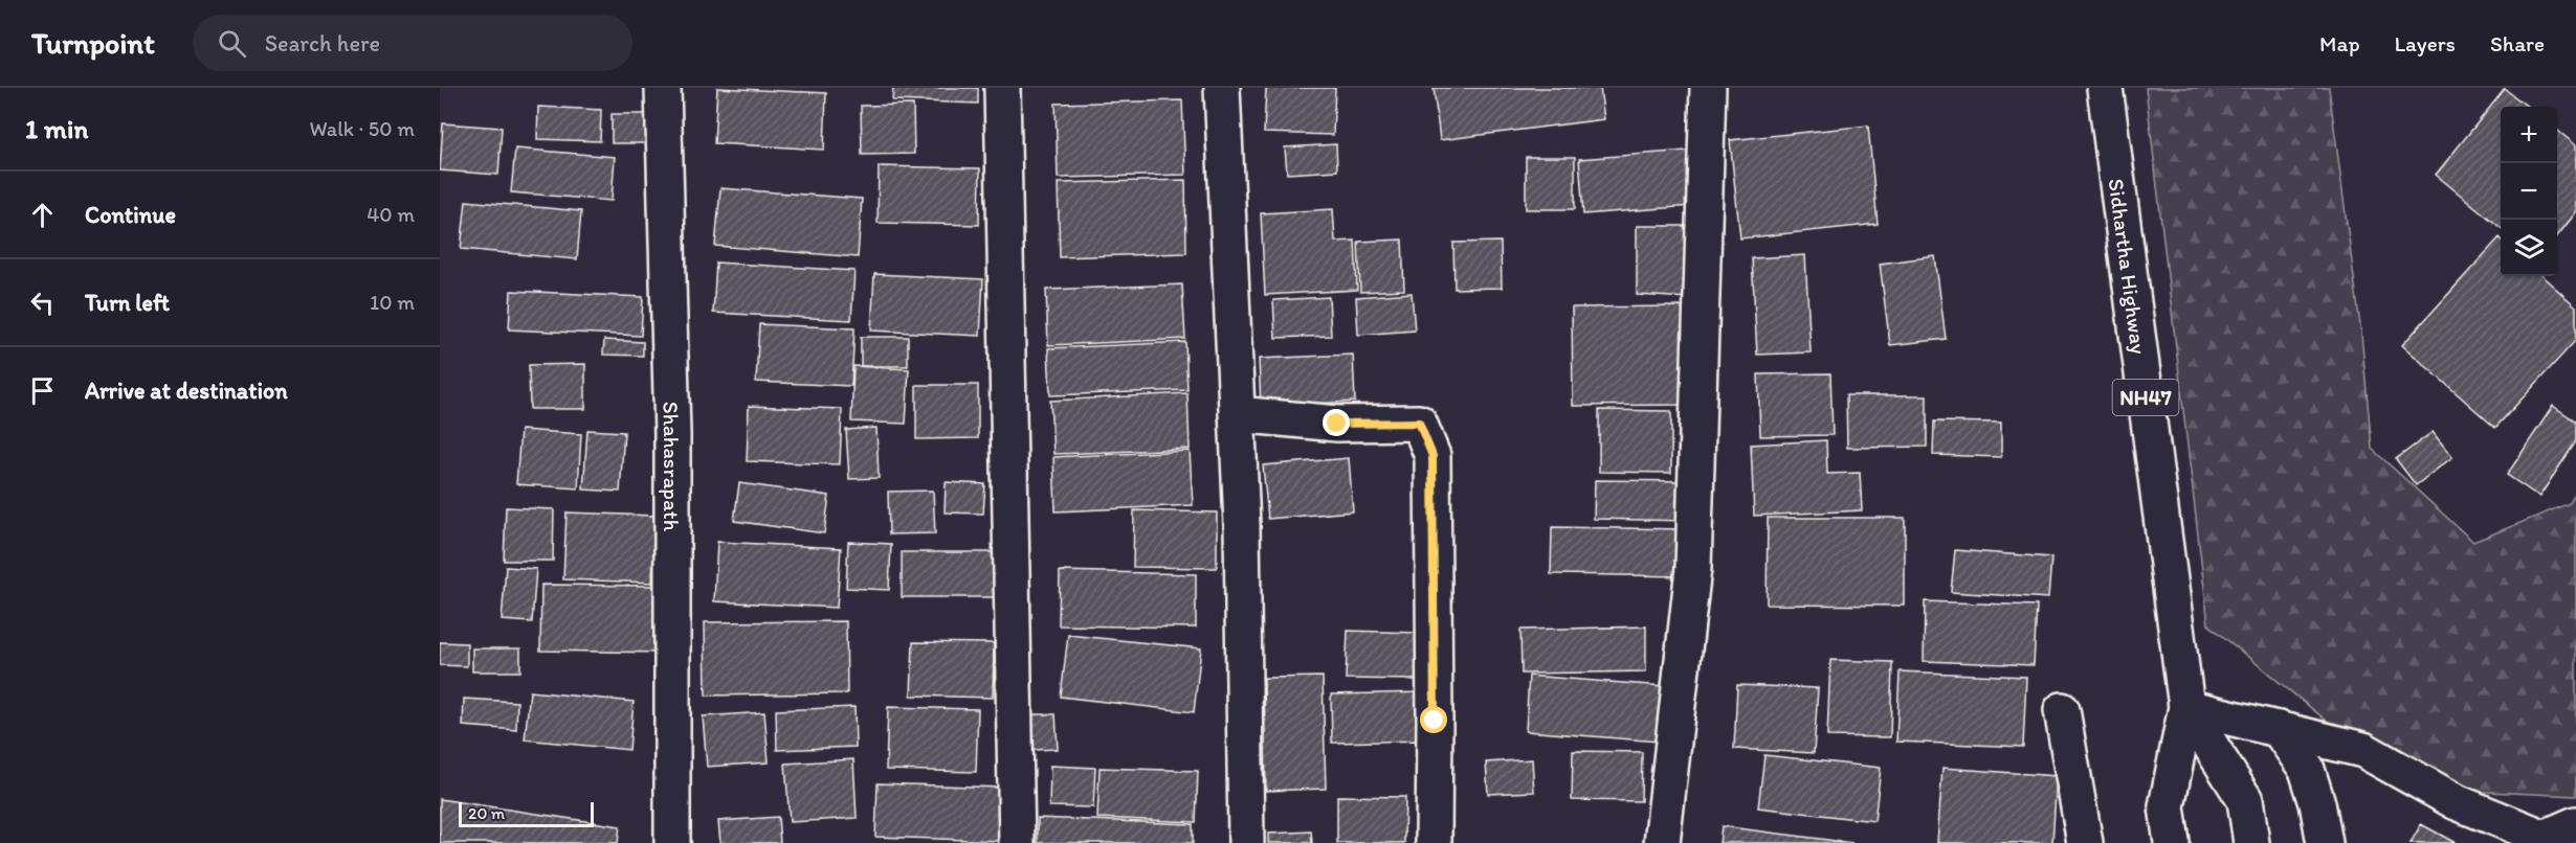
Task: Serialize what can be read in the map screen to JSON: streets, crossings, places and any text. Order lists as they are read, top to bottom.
{
  "streets": {
    "main road": ["Sidhartha Highway", "NH47", "Shahasrapath"]
  },
  "scale_bar": "20 m",
  "page": {
    "header": "Turnpoint",
    "search": "Search here",
    "nav": ["Map", "Layers", "Share"],
    "heading": ["1 min", "Walk · 50 m"],
    "map_buttons": ["+", "−"],
    "list": [
      ["Continue", "40 m"],
      ["Turn left", "10 m"],
      "Arrive at destination"
    ],
    "scale": "20 m"
  }
}
